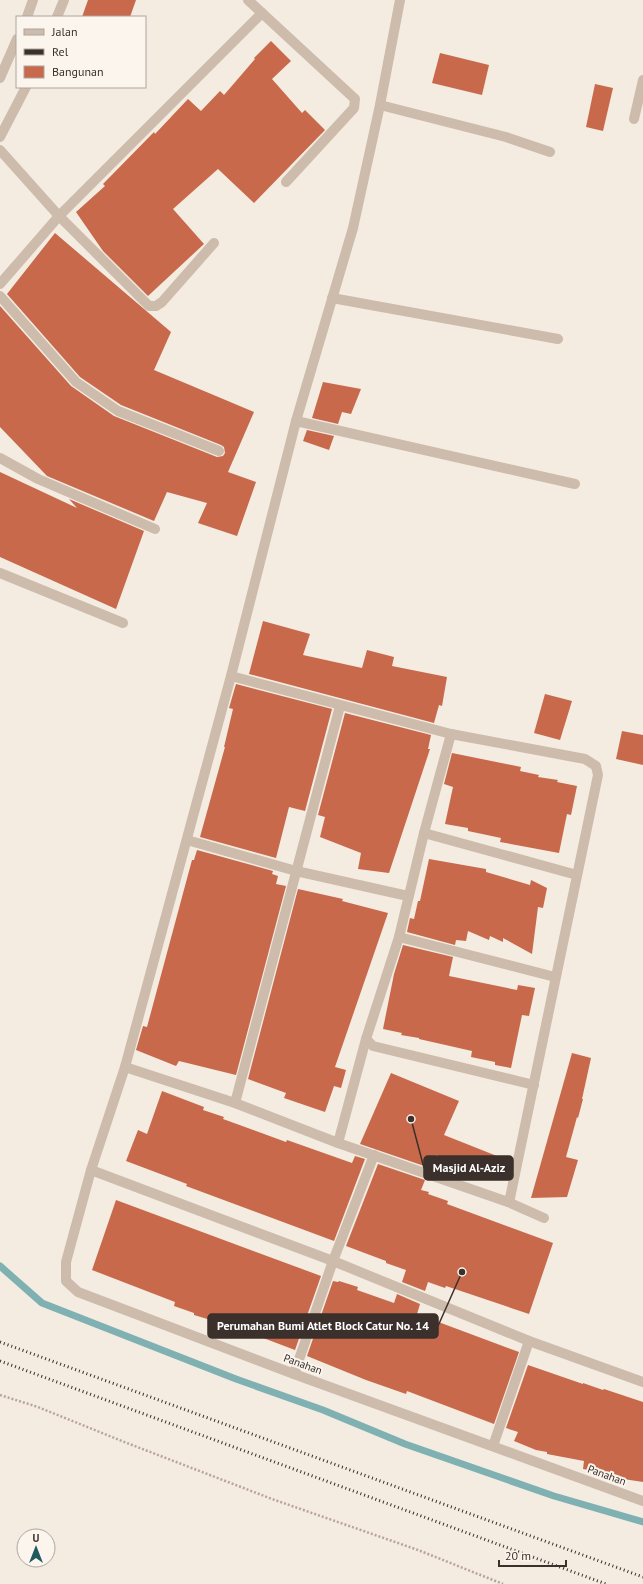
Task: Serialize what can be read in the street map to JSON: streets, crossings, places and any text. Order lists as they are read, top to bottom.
{
  "streets": {
    "street": ["Panahan"]
  },
  "places": ["Masjid Al-Aziz", "Perumahan Bumi Atlet Block Catur No. 14"],
  "legend": ["Jalan", "Rel", "Bangunan"],
  "scale_bar": "20 m",
  "north": "top"
}
